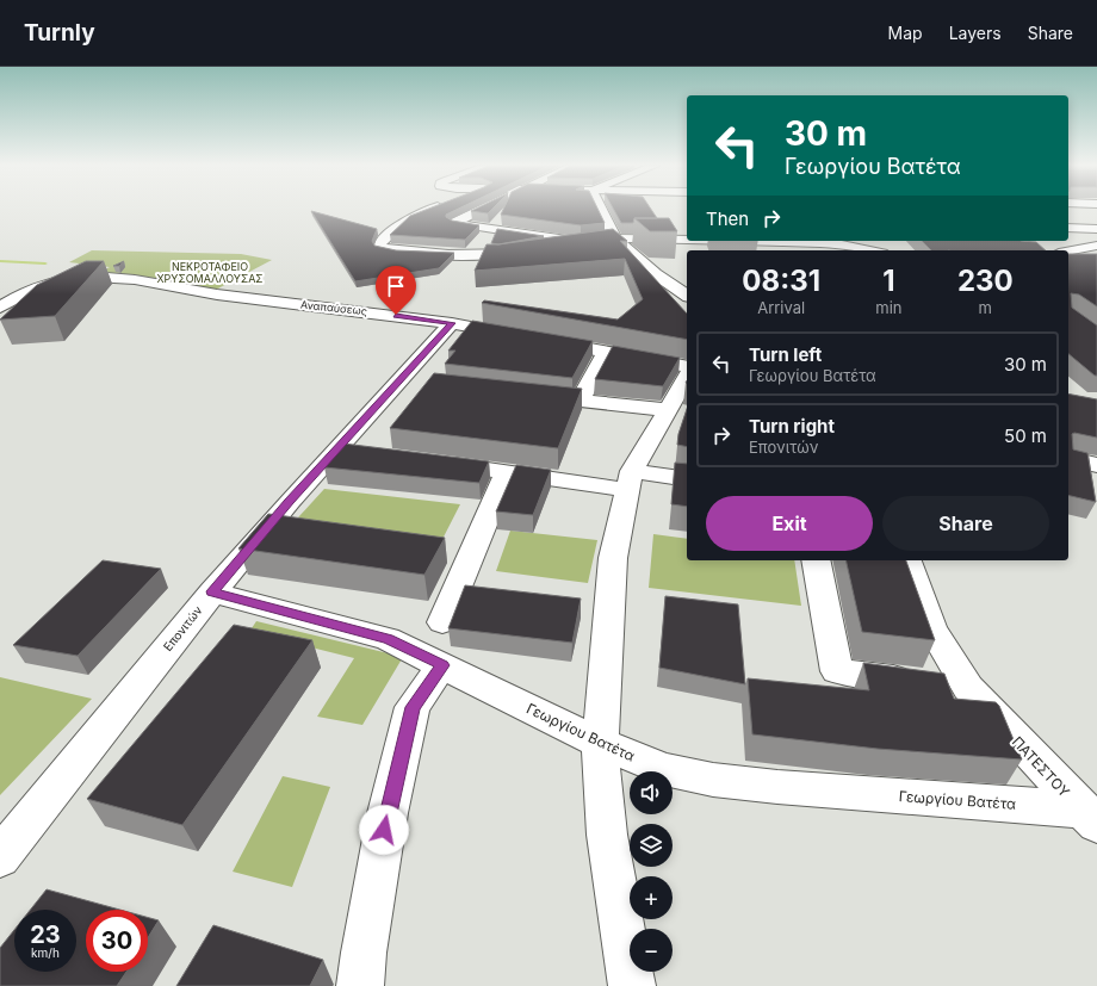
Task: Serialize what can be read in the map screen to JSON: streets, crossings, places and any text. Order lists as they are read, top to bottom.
{
  "streets": {
    "street": [
      "Αναπαύσεως",
      "Επονιτών",
      "Γεωργίου Βατέτα",
      "ΠΑΤΕΣΤΟΥ"
    ]
  },
  "crossings": [
    ["Αναπαύσεως", "Επονιτών"],
    ["Επονιτών", "Γεωργίου Βατέτα"],
    ["Γεωργίου Βατέτα", "ΠΑΤΕΣΤΟΥ"]
  ],
  "parks": ["ΝΕΚΡΟΤΑΦΕΙΟ ΧΡΥΣΟΜΑΛΛΟΥΣΑΣ"],
  "page": {
    "header": "Turnly",
    "nav": ["Map", "Layers", "Share"],
    "turn": ["30 m", "Γεωργίου Βατέτα"],
    "then": "Then",
    "eta": [
      "08:31",
      "Arrival",
      "1",
      "min",
      "230",
      "m"
    ],
    "list": [
      {
        "name": "Turn left",
        "note": "Γεωργίου Βατέτα",
        "value": "30 m"
      },
      {
        "name": "Turn right",
        "note": "Επονιτών",
        "value": "50 m"
      }
    ],
    "buttons": ["Exit", "Share"],
    "map_buttons": ["+", "−"],
    "speed": "23 km/h",
    "limit": "30"
  }
}
